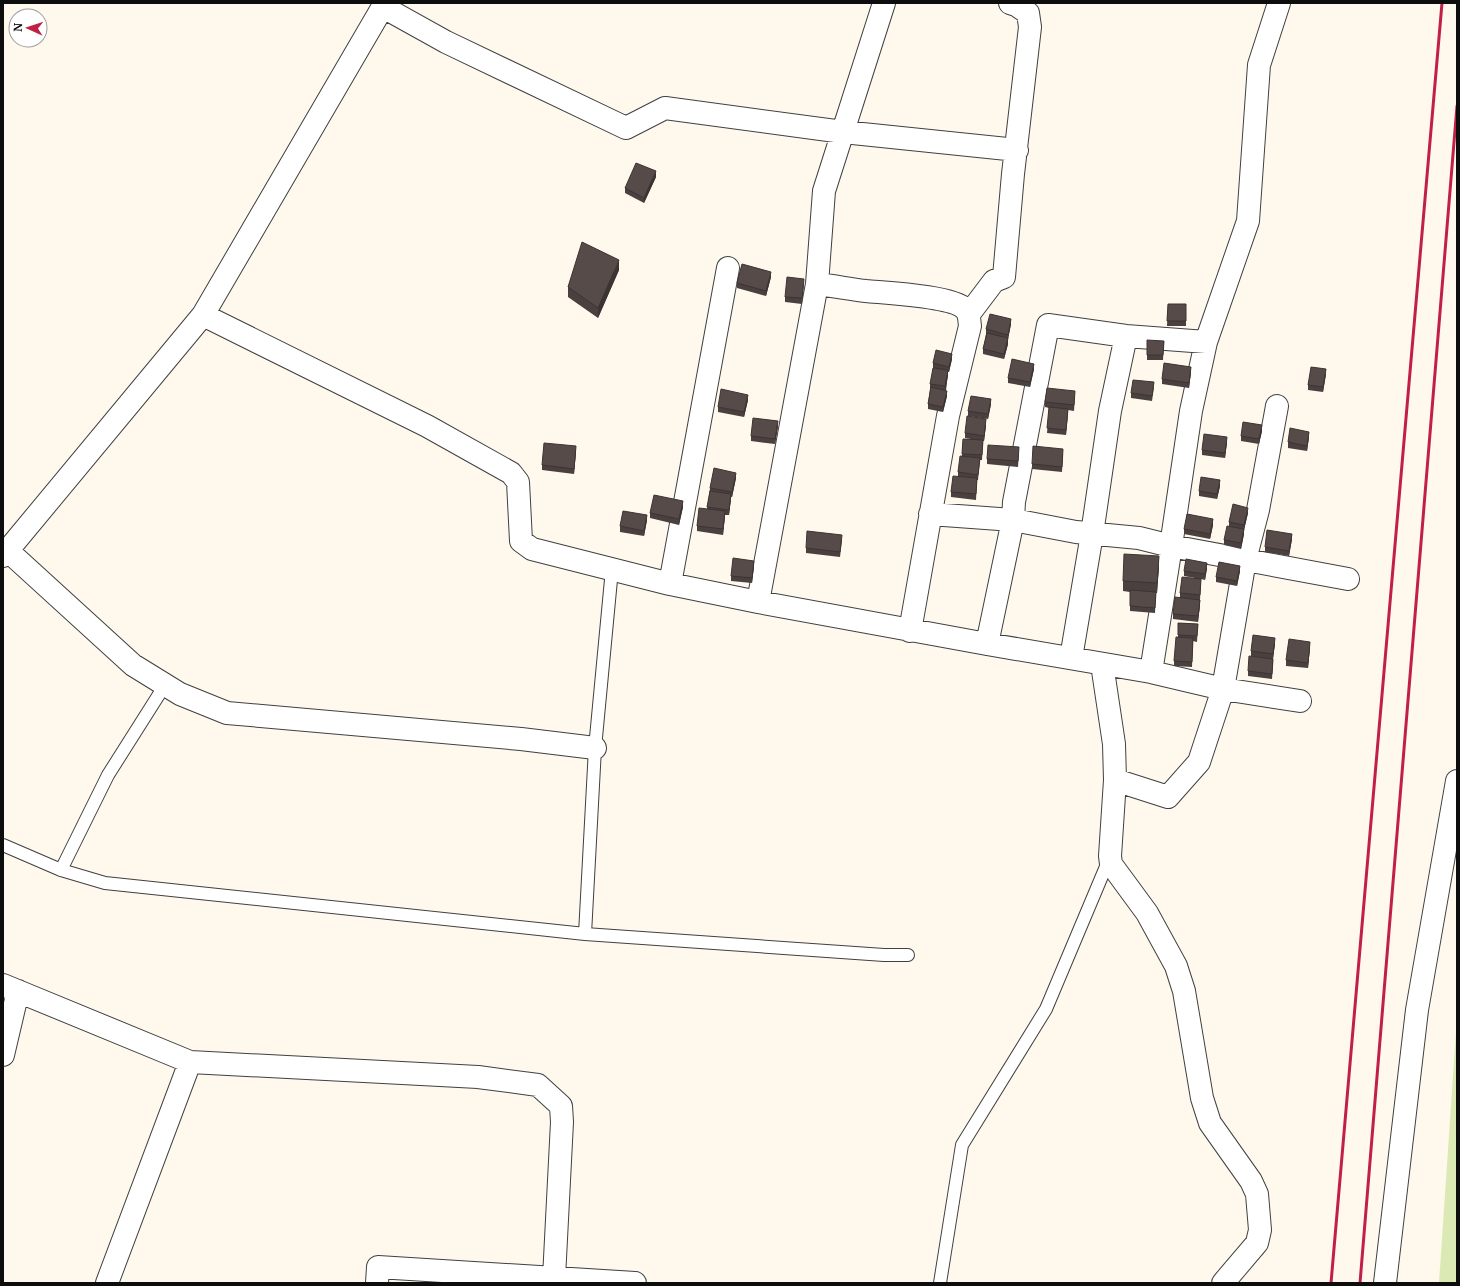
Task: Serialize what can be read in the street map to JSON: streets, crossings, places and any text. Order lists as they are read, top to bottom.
{
  "north": "left"
}
